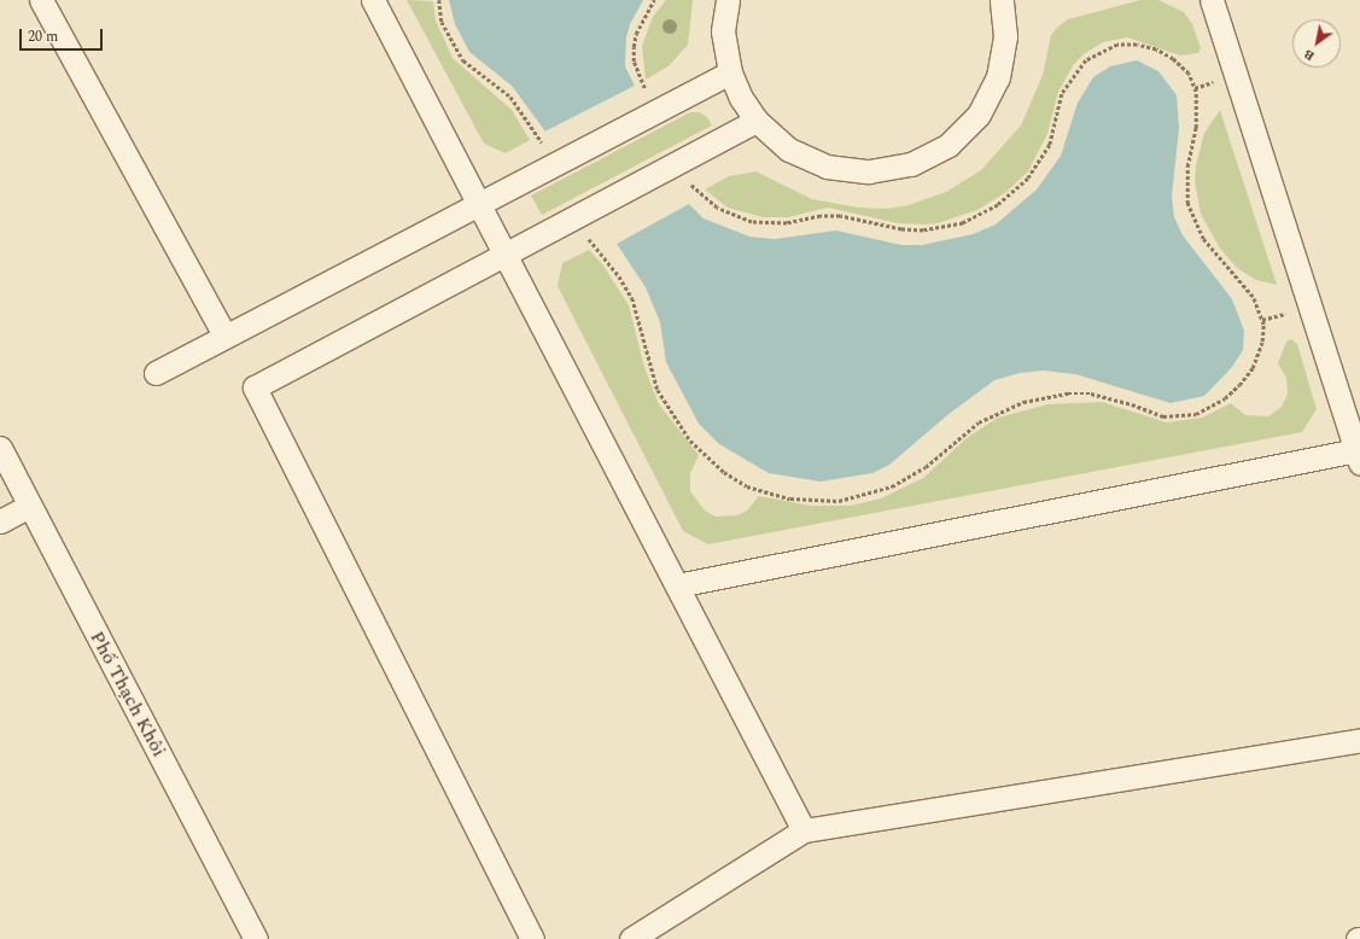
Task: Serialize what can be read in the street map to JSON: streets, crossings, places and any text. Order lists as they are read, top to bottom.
{
  "streets": {
    "street": ["Phố Thạch Khôi"]
  },
  "scale_bar": "20 m",
  "north": "bottom left"
}
